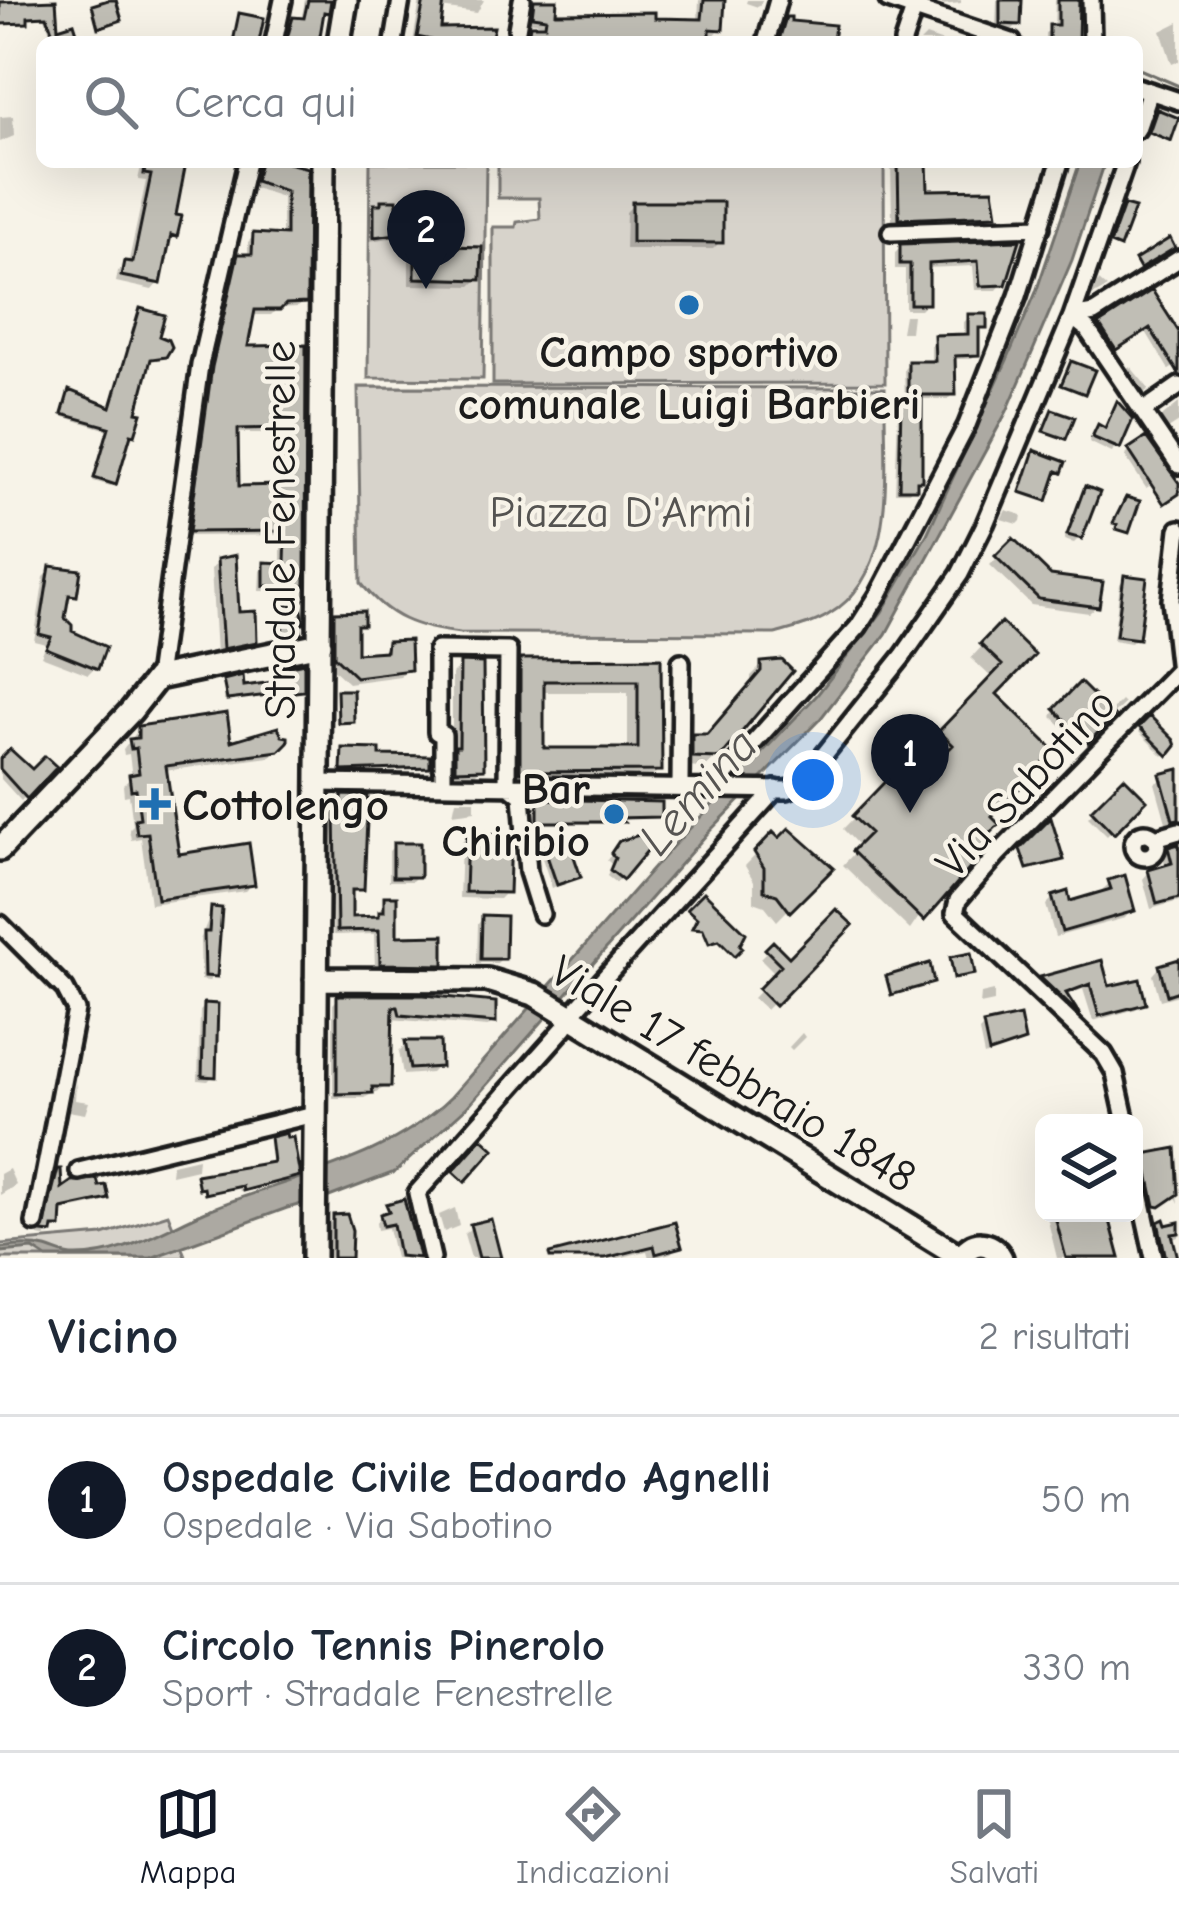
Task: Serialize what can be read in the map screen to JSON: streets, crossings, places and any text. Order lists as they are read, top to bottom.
{
  "streets": {
    "street": ["Stradale Fenestrelle", "Via Sabotino", "Viale 17 febbraio 1848"]
  },
  "crossings": [
    ["Stradale Fenestrelle", "Viale 17 febbraio 1848"]
  ],
  "water": ["Lemina"],
  "parks": ["Piazza D'Armi"],
  "places": {
    "other": ["Campo sportivo comunale Luigi Barbieri", "Bar Chiribio"],
    "health": ["Cottolengo"]
  },
  "page": {
    "search": "Cerca qui",
    "pins": ["2", "1"],
    "heading": ["Vicino", "2 risultati"],
    "list": [
      {
        "mark": "1",
        "name": "Ospedale Civile Edoardo Agnelli",
        "note": "Ospedale · Via Sabotino",
        "value": "50 m"
      },
      {
        "mark": "2",
        "name": "Circolo Tennis Pinerolo",
        "note": "Sport · Stradale Fenestrelle",
        "value": "330 m"
      }
    ],
    "nav": ["Mappa", "Indicazioni", "Salvati"]
  }
}
